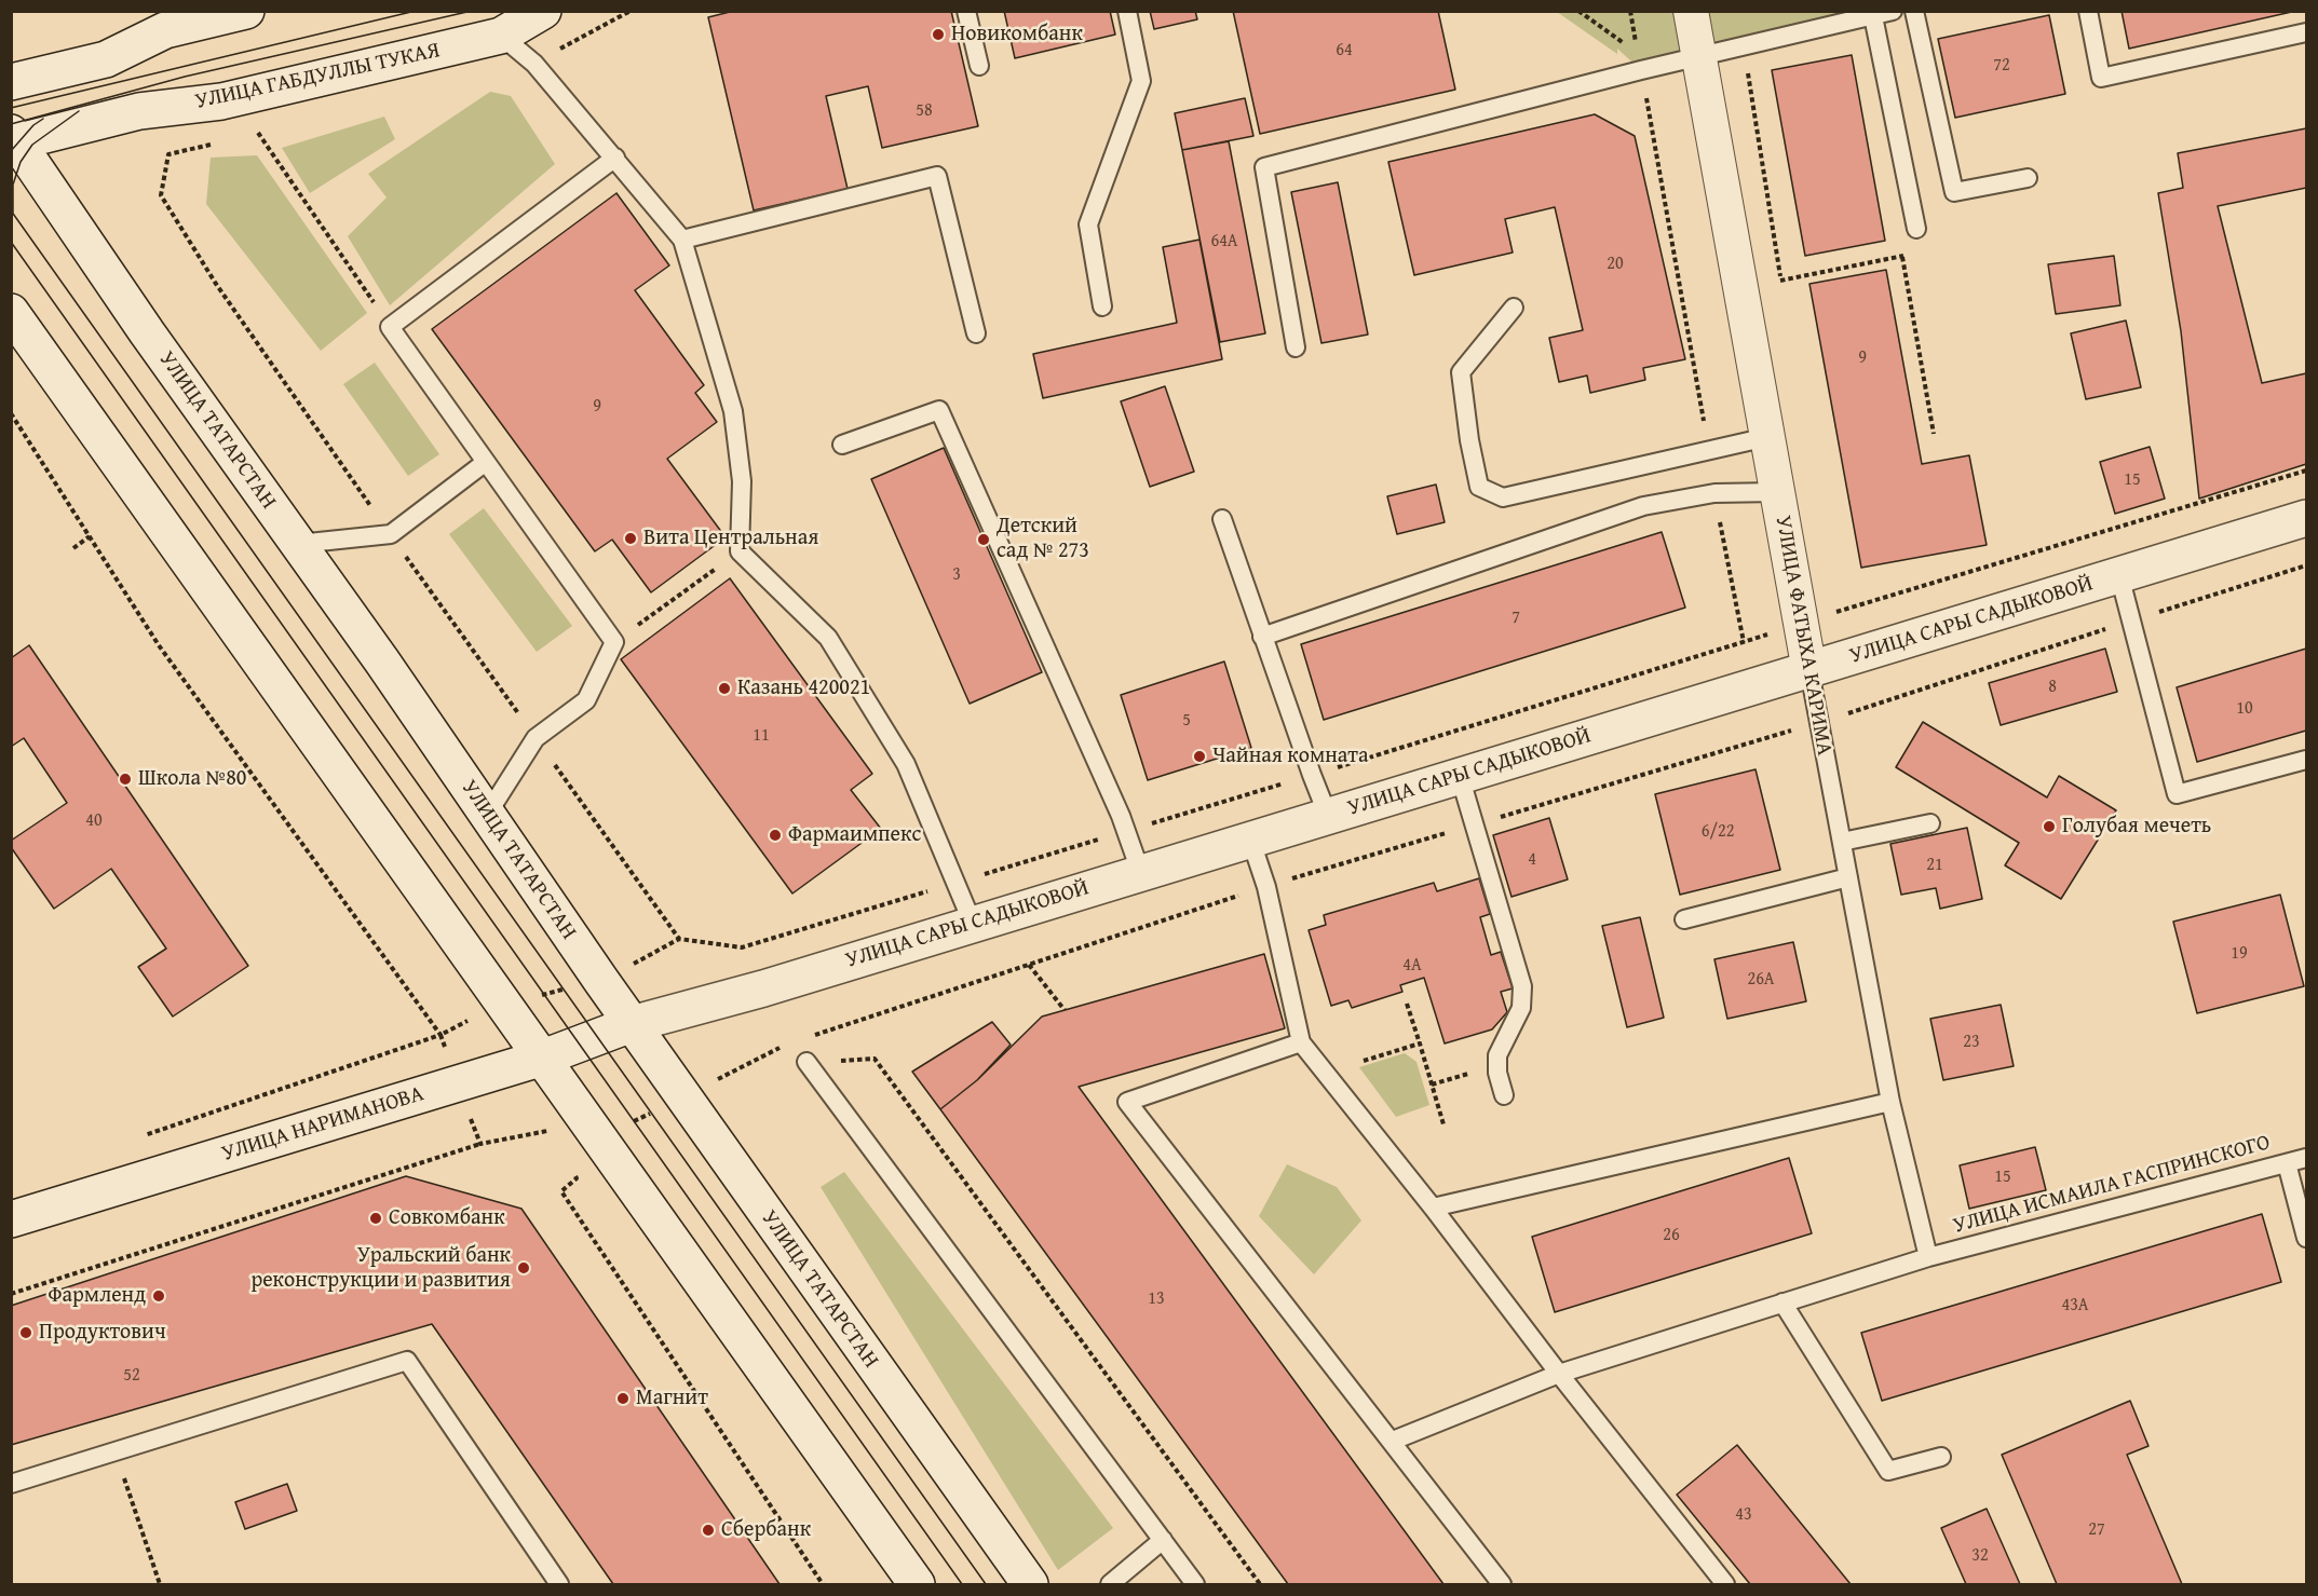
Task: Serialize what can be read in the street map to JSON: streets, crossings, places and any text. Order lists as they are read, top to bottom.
{
  "streets": {
    "main road": [
      "УЛИЦА ГАБДУЛЛЫ ТУКАЯ",
      "УЛИЦА ТАТАРСТАН",
      "УЛИЦА САРЫ САДЫКОВОЙ",
      "УЛИЦА НАРИМАНОВА"
    ],
    "street": ["УЛИЦА ФАТЫХА КАРИМА"],
    "lane": ["УЛИЦА ИСМАИЛА ГАСПРИНСКОГО"]
  },
  "crossings": [
    ["УЛИЦА ГАБДУЛЛЫ ТУКАЯ", "УЛИЦА ТАТАРСТАН"],
    ["УЛИЦА ТАТАРСТАН", "УЛИЦА САРЫ САДЫКОВОЙ"],
    ["УЛИЦА ТАТАРСТАН", "УЛИЦА НАРИМАНОВА"],
    ["УЛИЦА САРЫ САДЫКОВОЙ", "УЛИЦА ФАТЫХА КАРИМА"],
    ["УЛИЦА САРЫ САДЫКОВОЙ", "УЛИЦА НАРИМАНОВА"],
    ["УЛИЦА ФАТЫХА КАРИМА", "УЛИЦА ИСМАИЛА ГАСПРИНСКОГО"]
  ],
  "places": [
    "Новикомбанк",
    "Вита Центральная",
    "Детский сад № 273",
    "Казань 420021",
    "Чайная комната",
    "Школа №80",
    "Голубая мечеть",
    "Фармаимпекс",
    "Совкомбанк",
    "Уральский банк реконструкции и развития",
    "Фармленд",
    "Продуктович",
    "Магнит",
    "Сбербанк"
  ],
  "house_numbers": [
    "64",
    "72",
    "58",
    "64А",
    "20",
    "9",
    "9",
    "15",
    "3",
    "7",
    "8",
    "10",
    "5",
    "11",
    "40",
    "6/22",
    "4",
    "21",
    "19",
    "4А",
    "26А",
    "23",
    "15",
    "26",
    "13",
    "43А",
    "52",
    "43",
    "27",
    "32"
  ]
}
